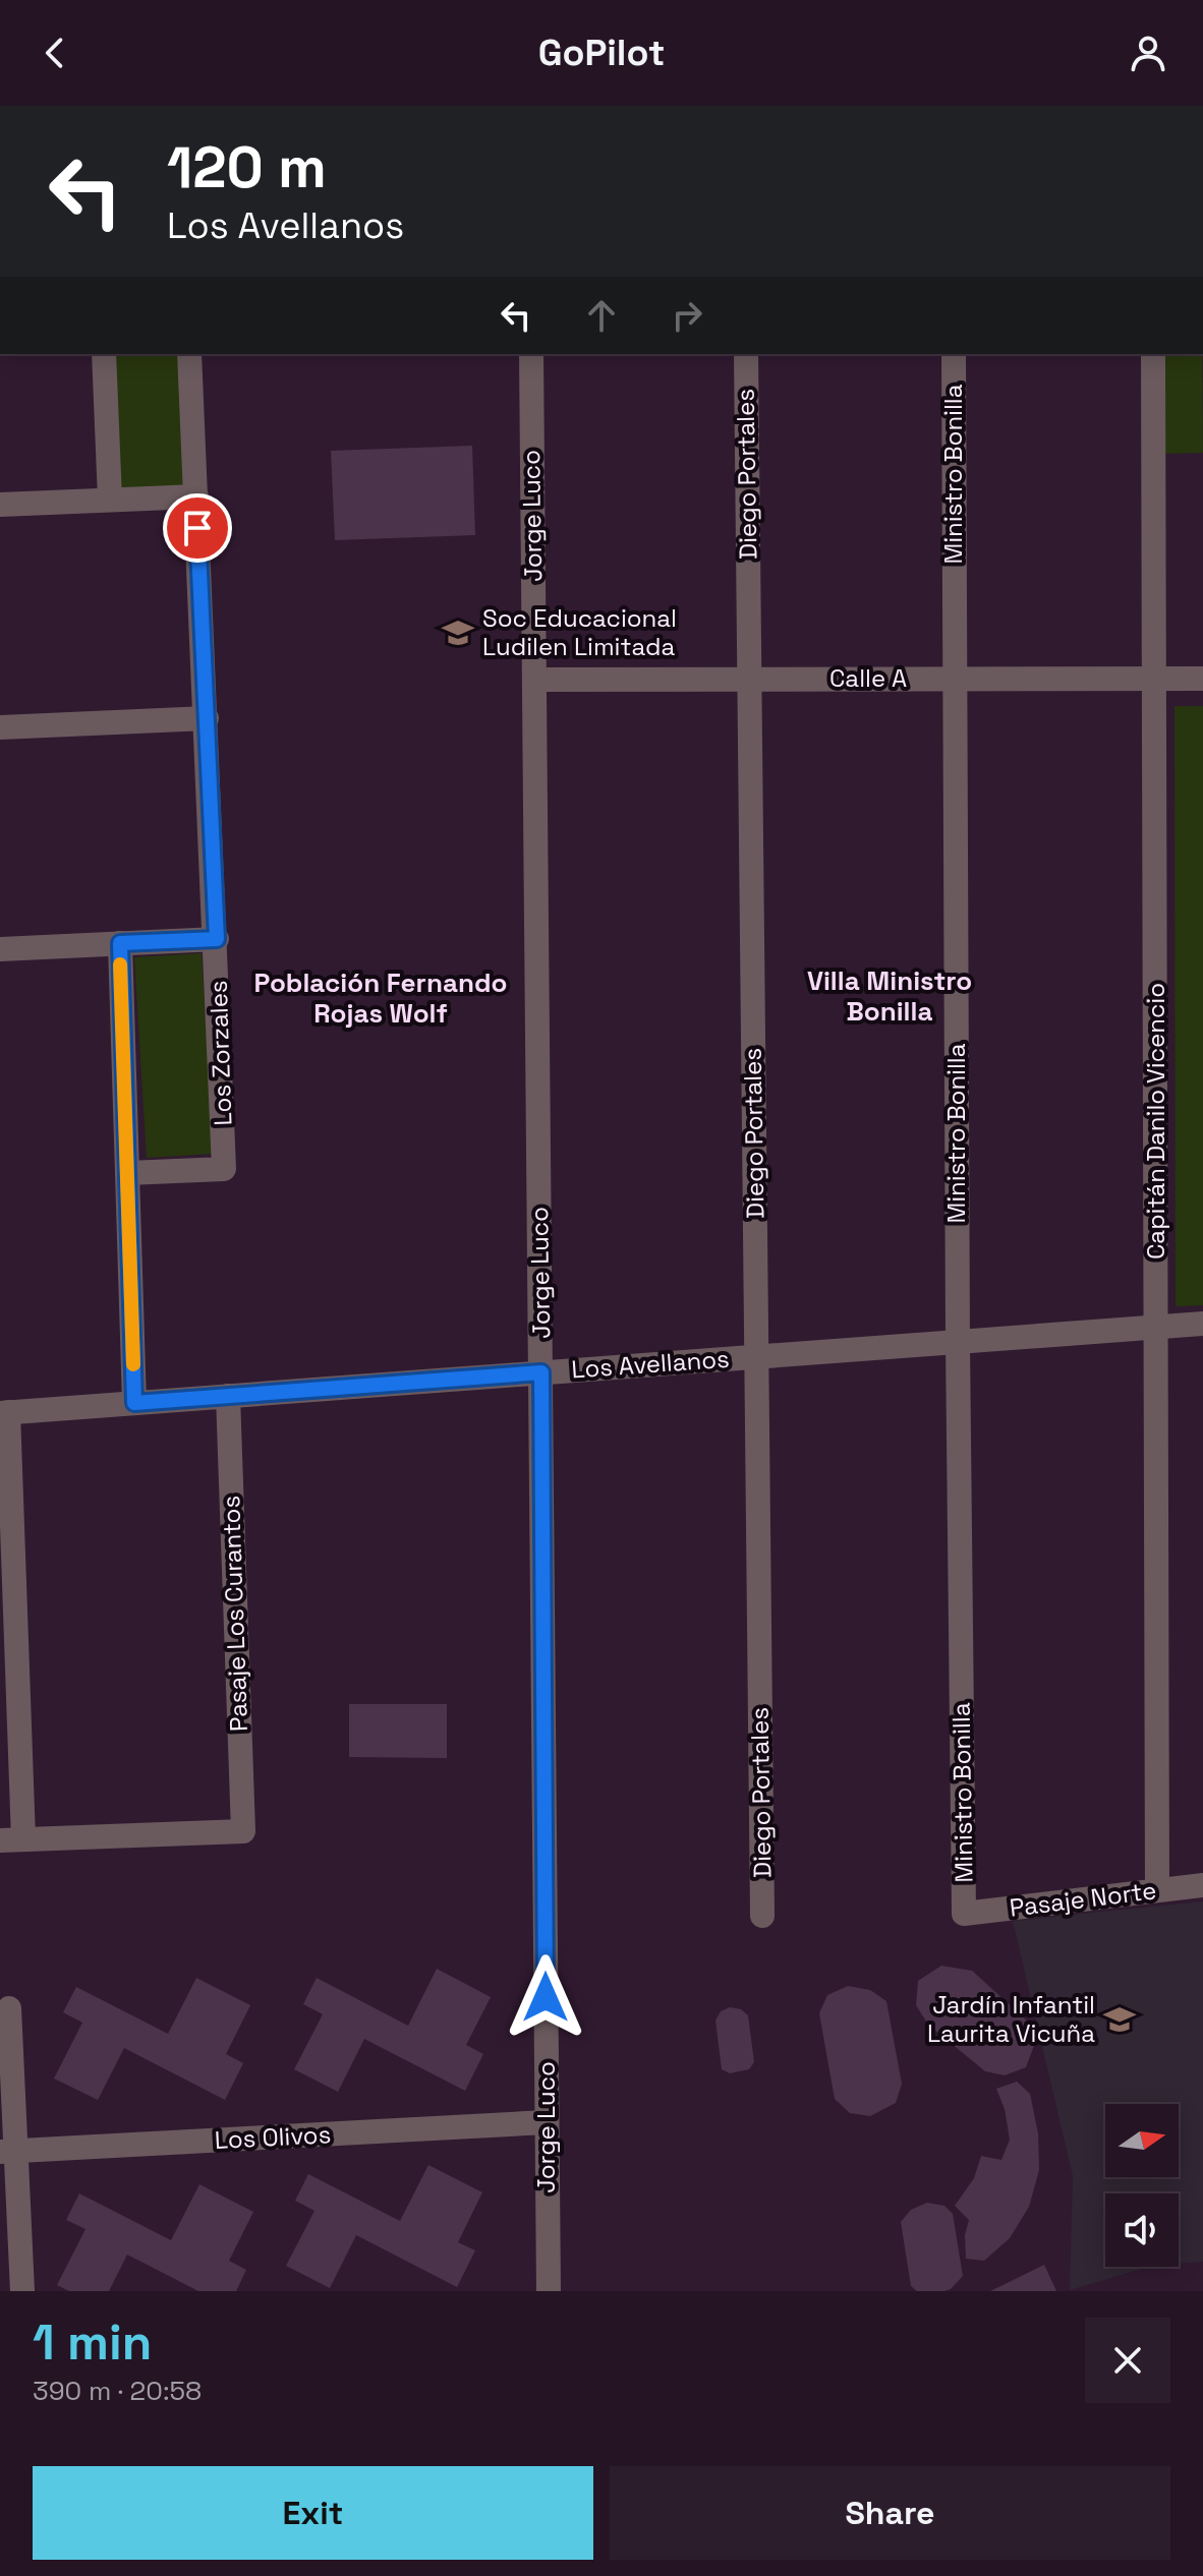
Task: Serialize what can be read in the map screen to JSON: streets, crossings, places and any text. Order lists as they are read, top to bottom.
{
  "streets": {
    "street": [
      "Diego Portales",
      "Ministro Bonilla",
      "Jorge Luco",
      "Calle A",
      "Los Zorzales",
      "Capitán Danilo Vicencio",
      "Los Avellanos",
      "Pasaje Los Curantos",
      "Pasaje Norte",
      "Los Olivos"
    ]
  },
  "crossings": [
    ["Diego Portales", "Calle A"],
    ["Diego Portales", "Los Avellanos"],
    ["Ministro Bonilla", "Calle A"],
    ["Ministro Bonilla", "Los Avellanos"],
    ["Ministro Bonilla", "Pasaje Norte"],
    ["Jorge Luco", "Calle A"],
    ["Jorge Luco", "Los Avellanos"],
    ["Jorge Luco", "Los Olivos"],
    ["Calle A", "Capitán Danilo Vicencio"],
    ["Capitán Danilo Vicencio", "Los Avellanos"],
    ["Capitán Danilo Vicencio", "Pasaje Norte"],
    ["Los Avellanos", "Pasaje Los Curantos"]
  ],
  "districts": ["Villa Ministro Bonilla", "Población Fernando Rojas Wolf"],
  "places": {
    "school or university": ["Soc Educacional Ludilen Limitada", "Jardín Infantil Laurita Vicuña"]
  },
  "north": "right",
  "page": {
    "header": "GoPilot",
    "turn": ["120 m", "Los Avellanos"],
    "heading": ["1 min", "390 m · 20:58"],
    "buttons": ["Exit", "Share"]
  }
}
